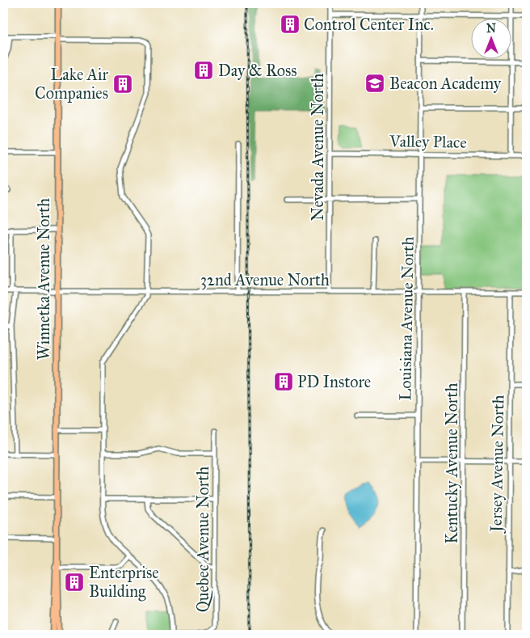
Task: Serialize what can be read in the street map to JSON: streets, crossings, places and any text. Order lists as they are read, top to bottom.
{
  "streets": {
    "main road": ["Winnetka Avenue North"],
    "street": [
      "Valley Place",
      "Nevada Avenue North",
      "32nd Avenue North",
      "Louisiana Avenue North",
      "Kentucky Avenue North",
      "Jersey Avenue North",
      "Quebec Avenue North"
    ]
  },
  "crossings": [
    ["Valley Place", "Nevada Avenue North"],
    ["Valley Place", "Louisiana Avenue North"],
    ["Nevada Avenue North", "32nd Avenue North"],
    ["Winnetka Avenue North", "32nd Avenue North"],
    ["32nd Avenue North", "Louisiana Avenue North"],
    ["32nd Avenue North", "Kentucky Avenue North"],
    ["32nd Avenue North", "Jersey Avenue North"]
  ],
  "places": {
    "building": [
      "Control Center Inc.",
      "Day & Ross",
      "Lake Air Companies",
      "PD Instore",
      "Enterprise Building"
    ],
    "school or university": ["Beacon Academy"]
  },
  "north": "top"
}
